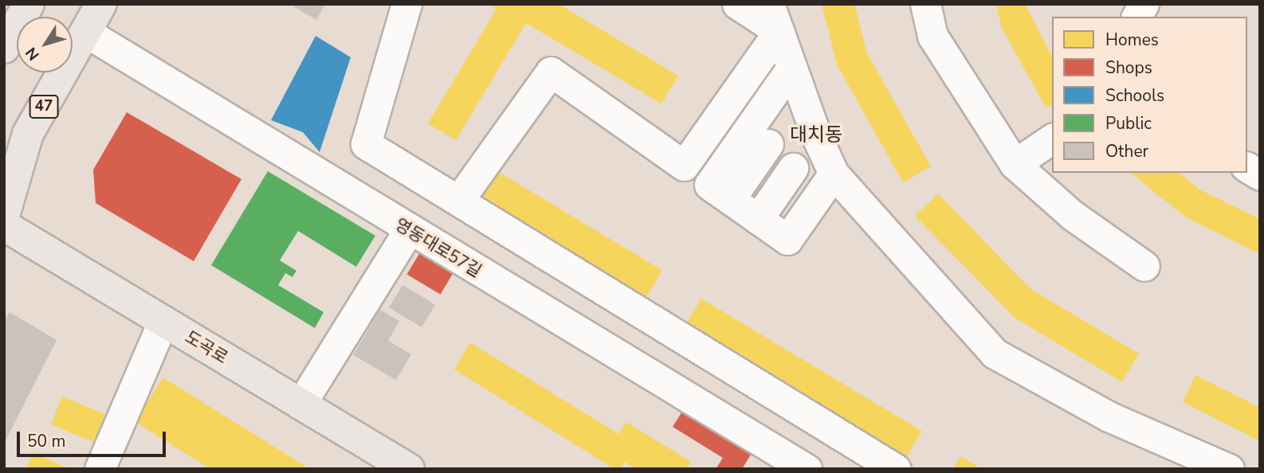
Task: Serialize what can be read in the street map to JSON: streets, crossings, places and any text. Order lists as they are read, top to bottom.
{
  "streets": {
    "main road": ["47", "도곡로"],
    "street": ["영동대로57길"]
  },
  "crossings": [
    ["47", "영동대로57길"]
  ],
  "districts": ["대치동"],
  "legend": [
    "Homes",
    "Shops",
    "Schools",
    "Public",
    "Other"
  ],
  "scale_bar": "50 m",
  "north": "bottom left"
}
